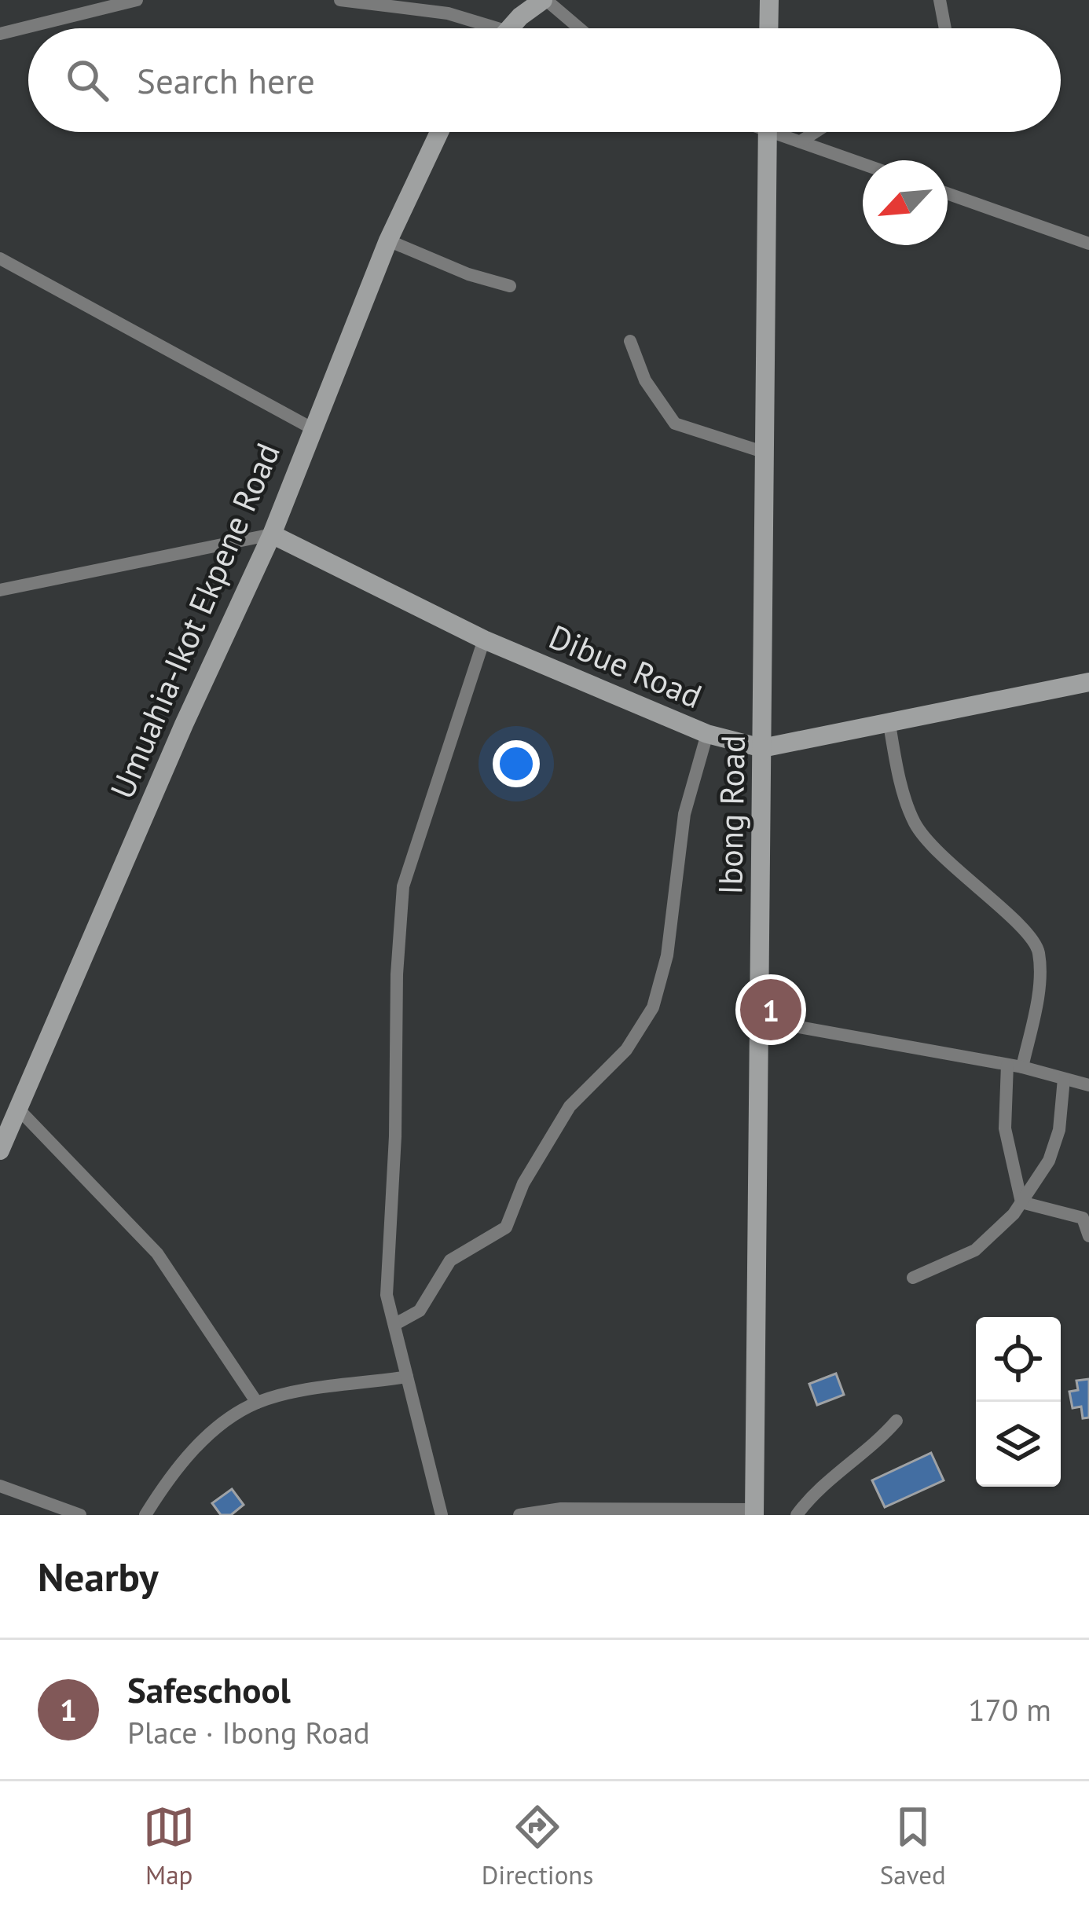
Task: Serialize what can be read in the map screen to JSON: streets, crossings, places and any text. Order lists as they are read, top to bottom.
{
  "streets": {
    "street": ["Umuahia-Ikot Ekpene Road", "Dibue Road", "Ibong Road"]
  },
  "crossings": [
    ["Umuahia-Ikot Ekpene Road", "Dibue Road"],
    ["Dibue Road", "Ibong Road"]
  ],
  "north": "bottom left",
  "page": {
    "search": "Search here",
    "pins": "1",
    "heading": "Nearby",
    "list": [
      {
        "mark": "1",
        "name": "Safeschool",
        "note": "Place · Ibong Road",
        "value": "170 m"
      }
    ],
    "nav": ["Map", "Directions", "Saved"]
  }
}
